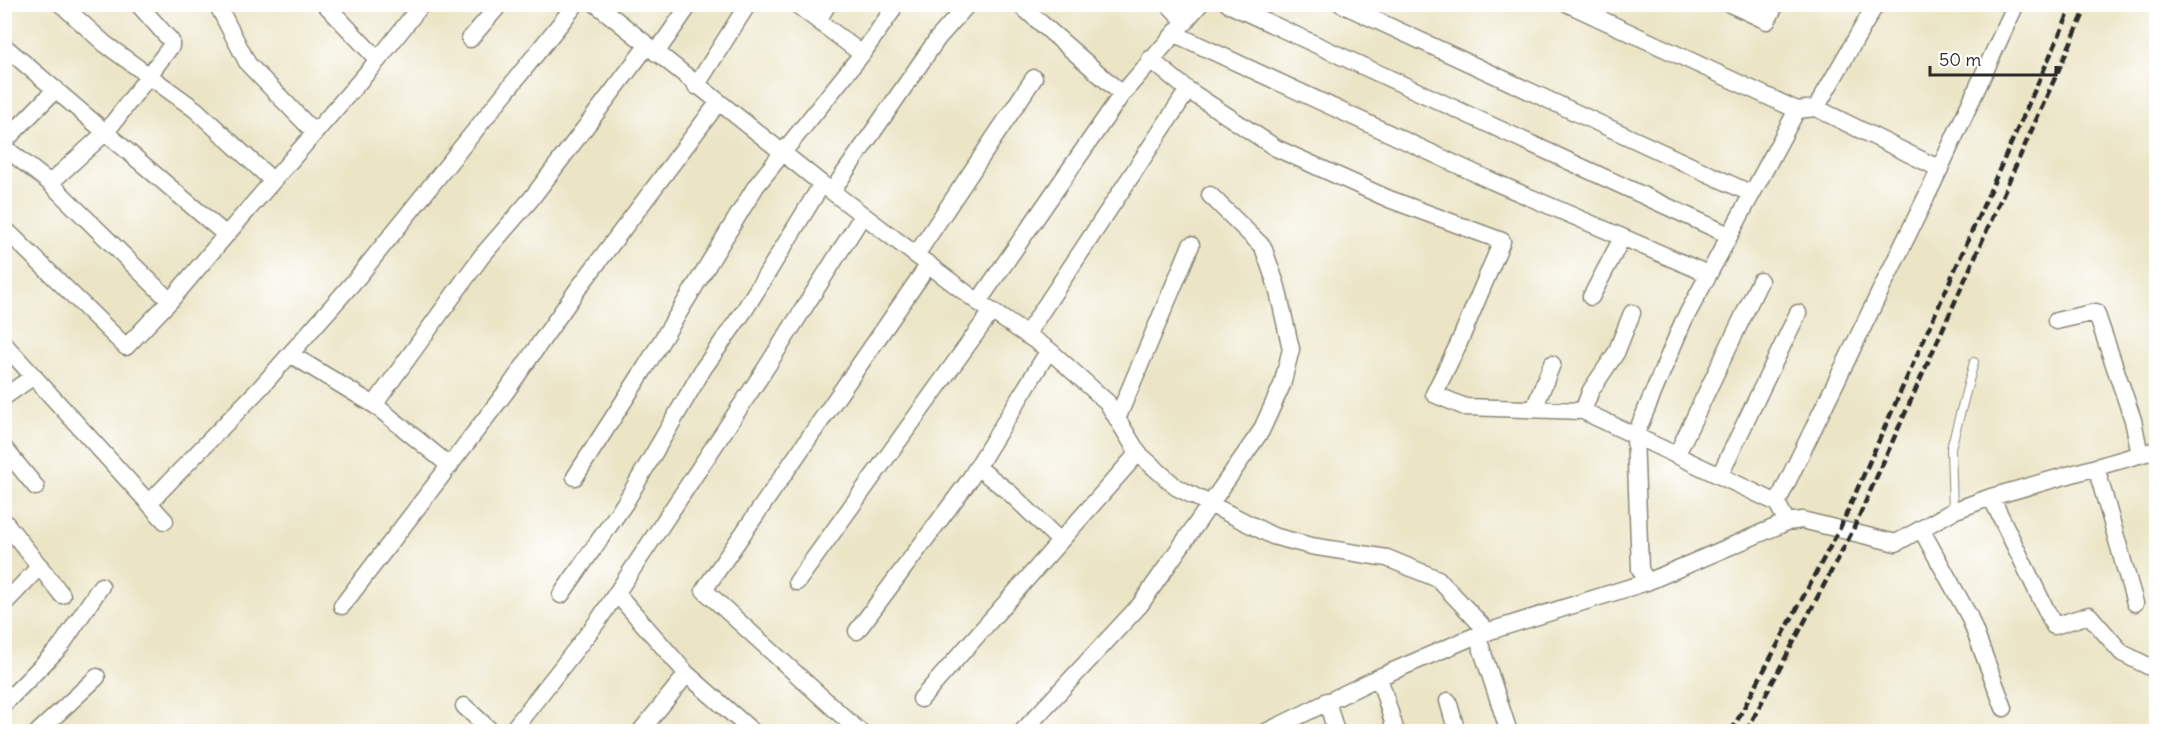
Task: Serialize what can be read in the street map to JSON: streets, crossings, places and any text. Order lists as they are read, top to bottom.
{
  "scale_bar": "50 m"
}
